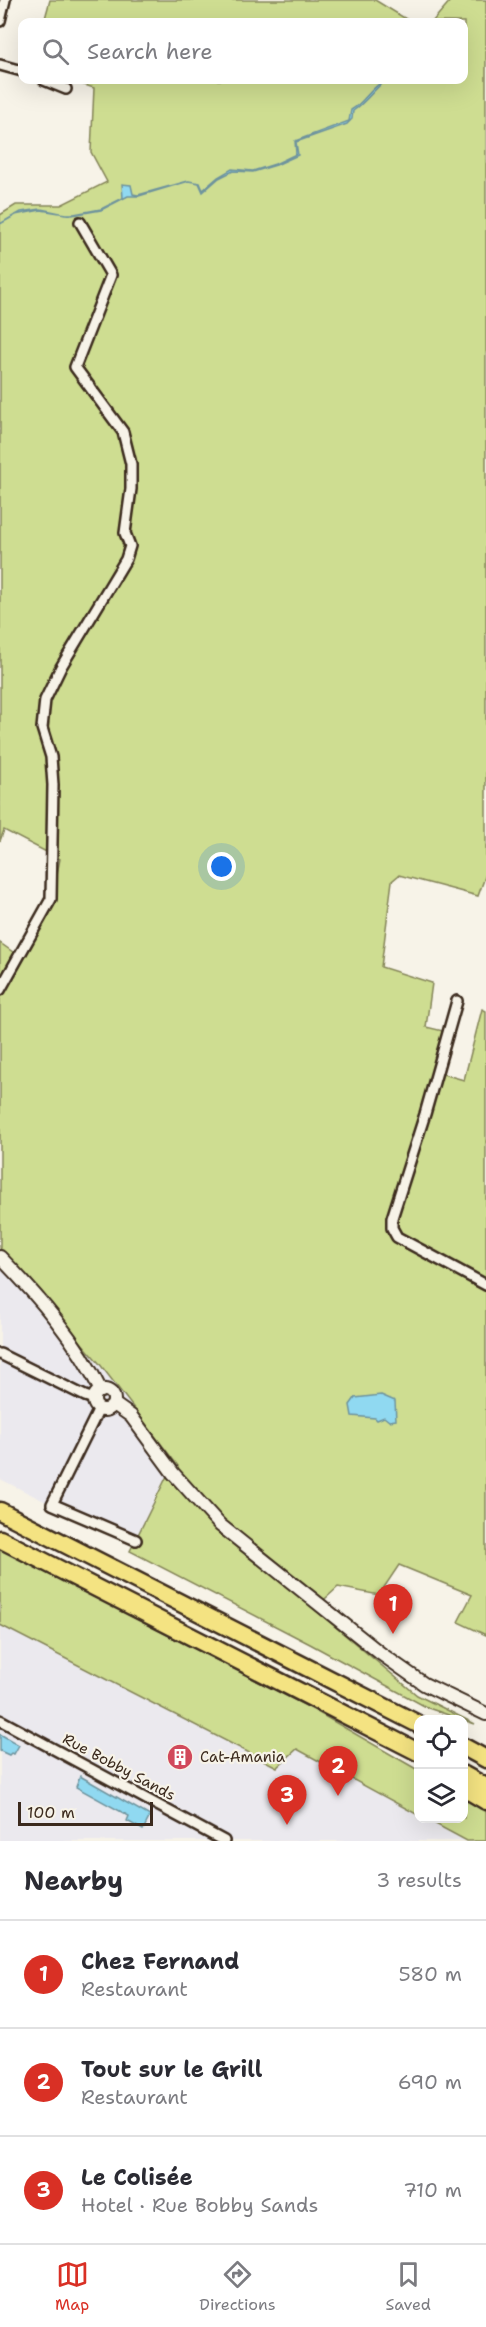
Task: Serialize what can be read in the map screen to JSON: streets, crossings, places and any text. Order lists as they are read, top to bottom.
{
  "streets": {
    "street": ["Rue Bobby Sands"]
  },
  "places": {
    "building": ["Cat-Amania"]
  },
  "scale_bar": "100 m",
  "page": {
    "search": "Search here",
    "pins": ["1", "2", "3"],
    "scale": "100 m",
    "heading": ["Nearby", "3 results"],
    "list": [
      {
        "mark": "1",
        "name": "Chez Fernand",
        "note": "Restaurant",
        "value": "580 m"
      },
      {
        "mark": "2",
        "name": "Tout sur le Grill",
        "note": "Restaurant",
        "value": "690 m"
      },
      {
        "mark": "3",
        "name": "Le Colisée",
        "note": "Hotel · Rue Bobby Sands",
        "value": "710 m"
      }
    ],
    "nav": ["Map", "Directions", "Saved"]
  }
}
